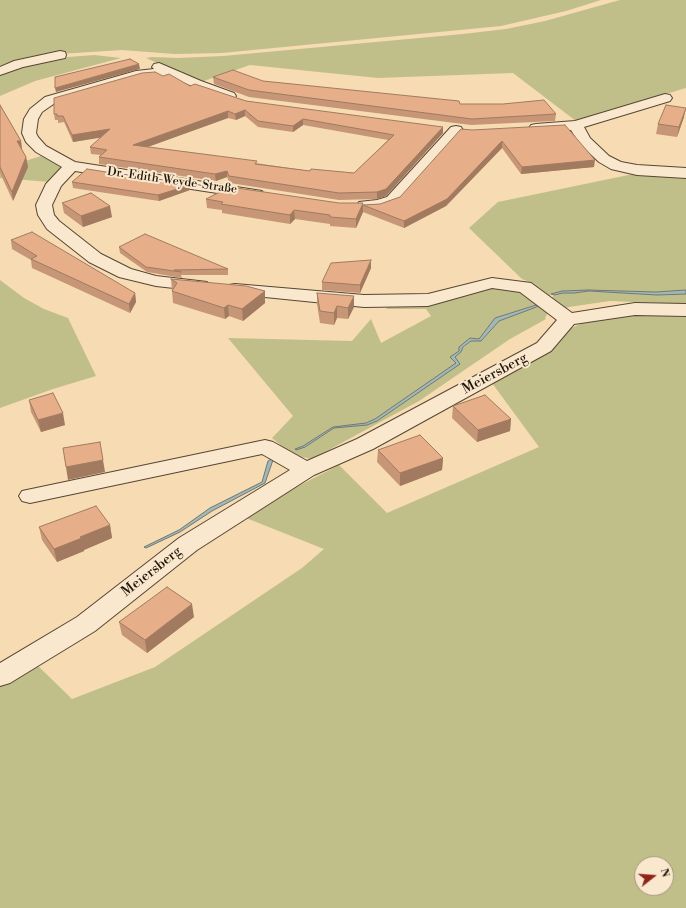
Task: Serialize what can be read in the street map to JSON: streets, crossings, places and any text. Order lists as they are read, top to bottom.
{
  "streets": {
    "street": ["Dr.-Edith-Weyde-Straße", "Meiersberg"]
  },
  "north": "right"
}
